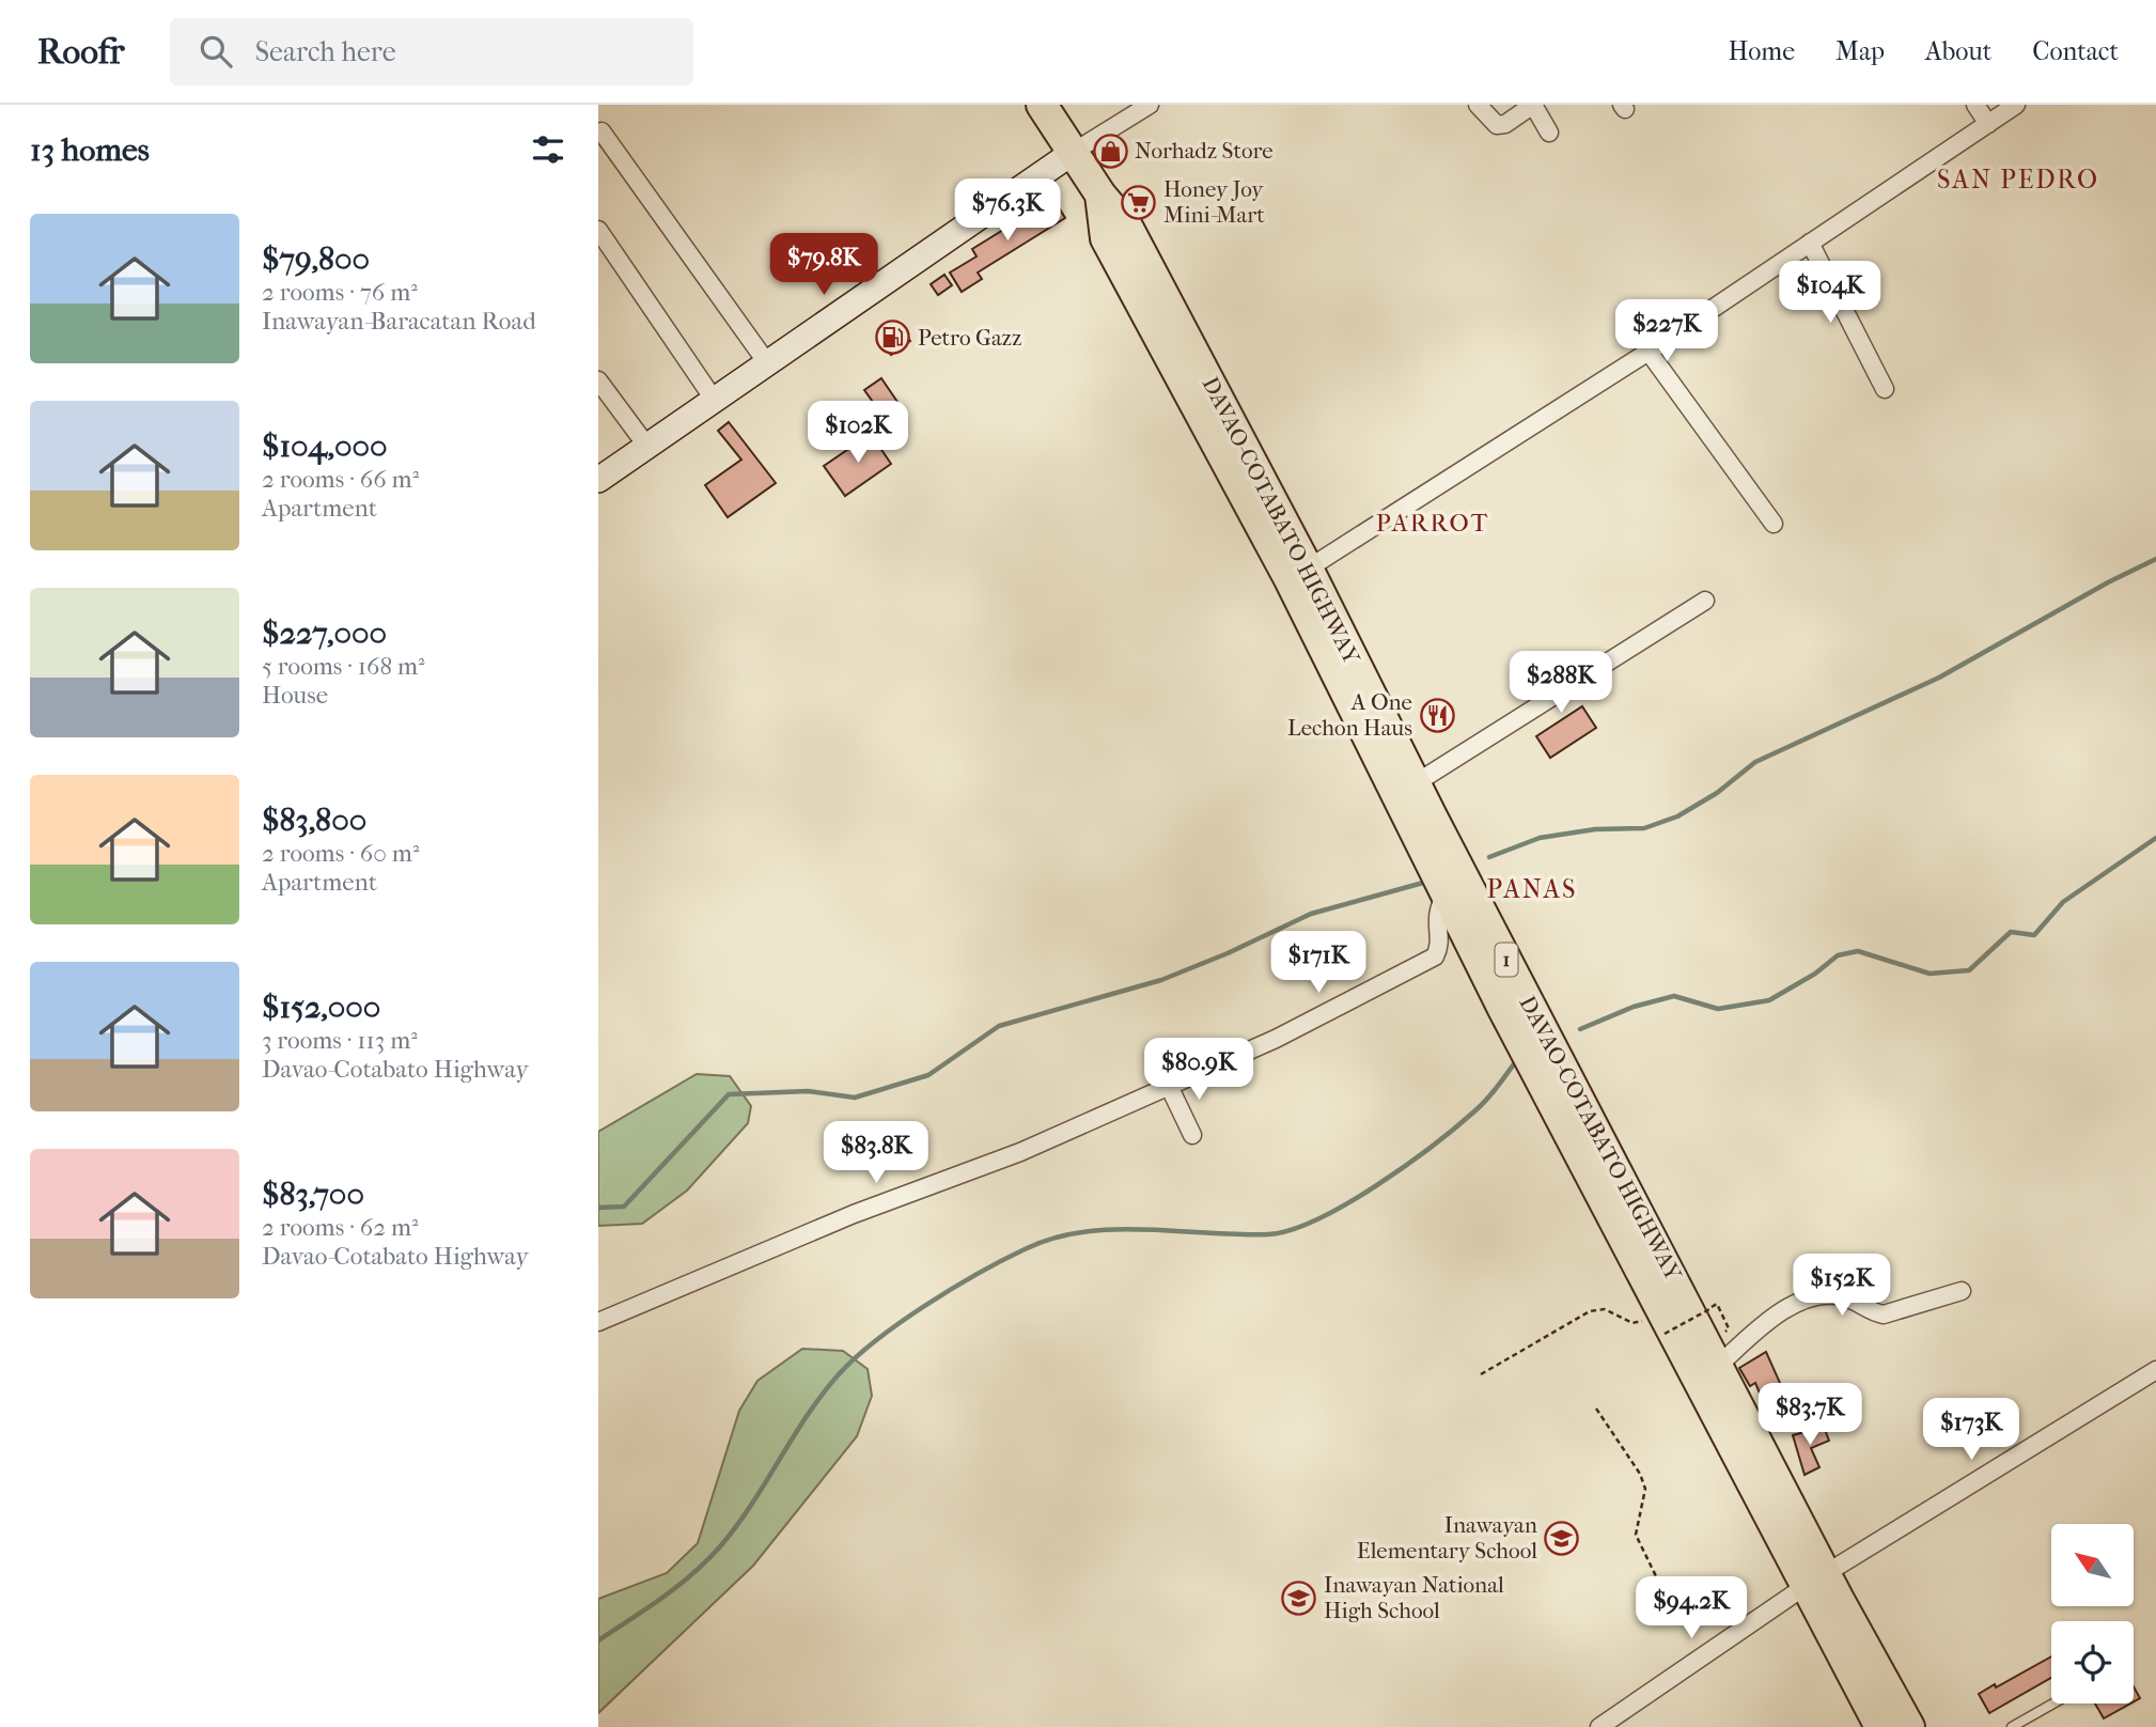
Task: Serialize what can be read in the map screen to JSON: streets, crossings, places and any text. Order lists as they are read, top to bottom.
{
  "streets": {
    "highway": ["DAVAO-COTABATO HIGHWAY", "1"]
  },
  "districts": ["SAN PEDRO", "PARROT", "PANAS"],
  "places": {
    "shop": ["Norhadz Store"],
    "supermarket": ["Honey Joy Mini-Mart"],
    "fuel station": ["Petro Gazz"],
    "restaurant": ["A One Lechon Haus"],
    "school or university": ["Inawayan Elementary School", "Inawayan National High School"]
  },
  "north": "top left",
  "page": {
    "header": "Roofr",
    "search": "Search here",
    "nav": [
      "Home",
      "Map",
      "About",
      "Contact"
    ],
    "heading": "13 homes",
    "price": [
      "$76.3K",
      "$79.8K",
      "$104K",
      "$227K",
      "$102K",
      "$288K",
      "$171K",
      "$80.9K",
      "$83.8K",
      "$152K",
      "$83.7K",
      "$173K",
      "$94.2K"
    ],
    "list": [
      {
        "name": "$79,800",
        "note": "2 rooms · 76 m² · Inawayan-Baracatan Road"
      },
      {
        "name": "$104,000",
        "note": "2 rooms · 66 m² · Apartment"
      },
      {
        "name": "$227,000",
        "note": "5 rooms · 168 m² · House"
      },
      {
        "name": "$83,800",
        "note": "2 rooms · 60 m² · Apartment"
      },
      {
        "name": "$152,000",
        "note": "3 rooms · 113 m² · Davao-Cotabato Highway"
      },
      {
        "name": "$83,700",
        "note": "2 rooms · 62 m² · Davao-Cotabato Highway"
      }
    ]
  }
}
